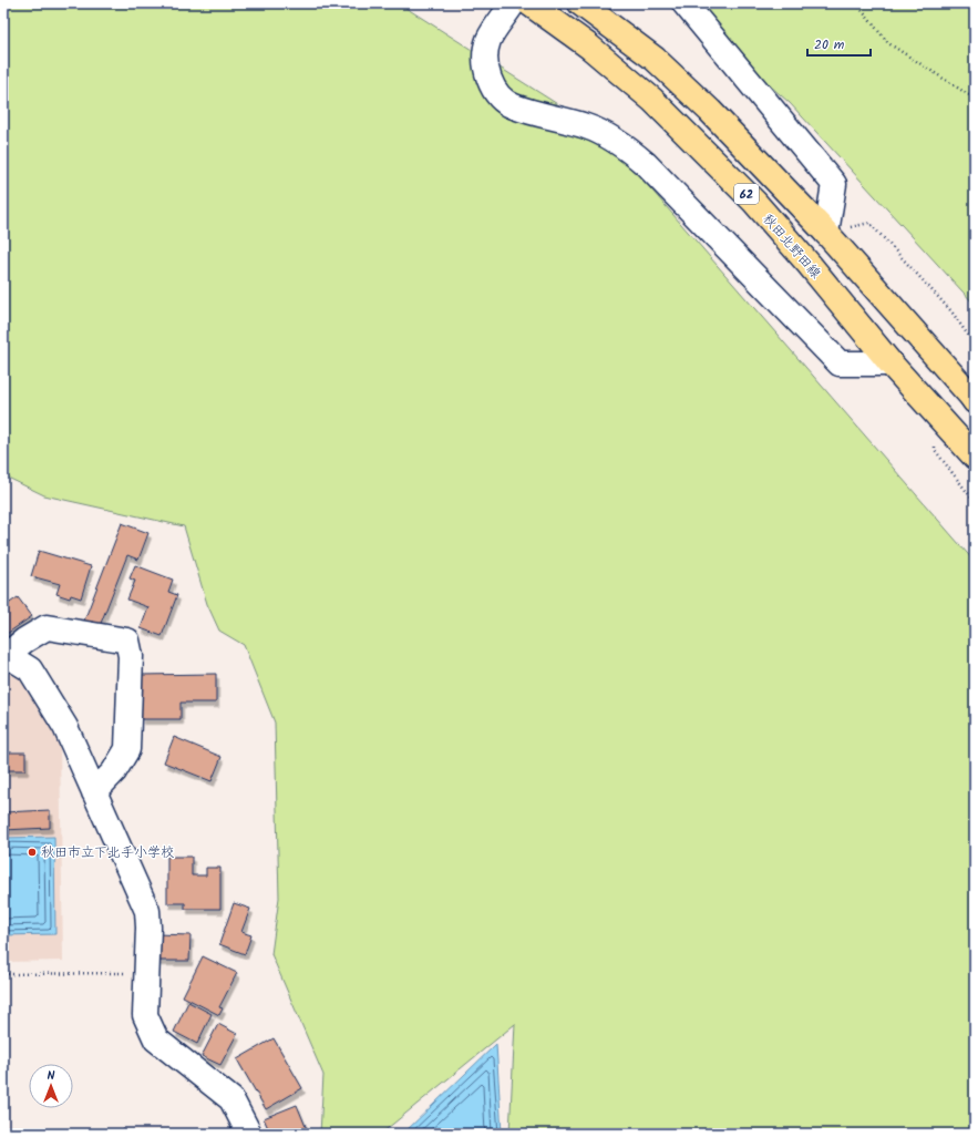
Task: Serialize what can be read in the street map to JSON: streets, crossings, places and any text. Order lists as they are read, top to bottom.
{
  "streets": {
    "main road": ["62", "秋田北野田線"]
  },
  "places": ["秋田市立下北手小学校"],
  "scale_bar": "20 m",
  "north": "top"
}
